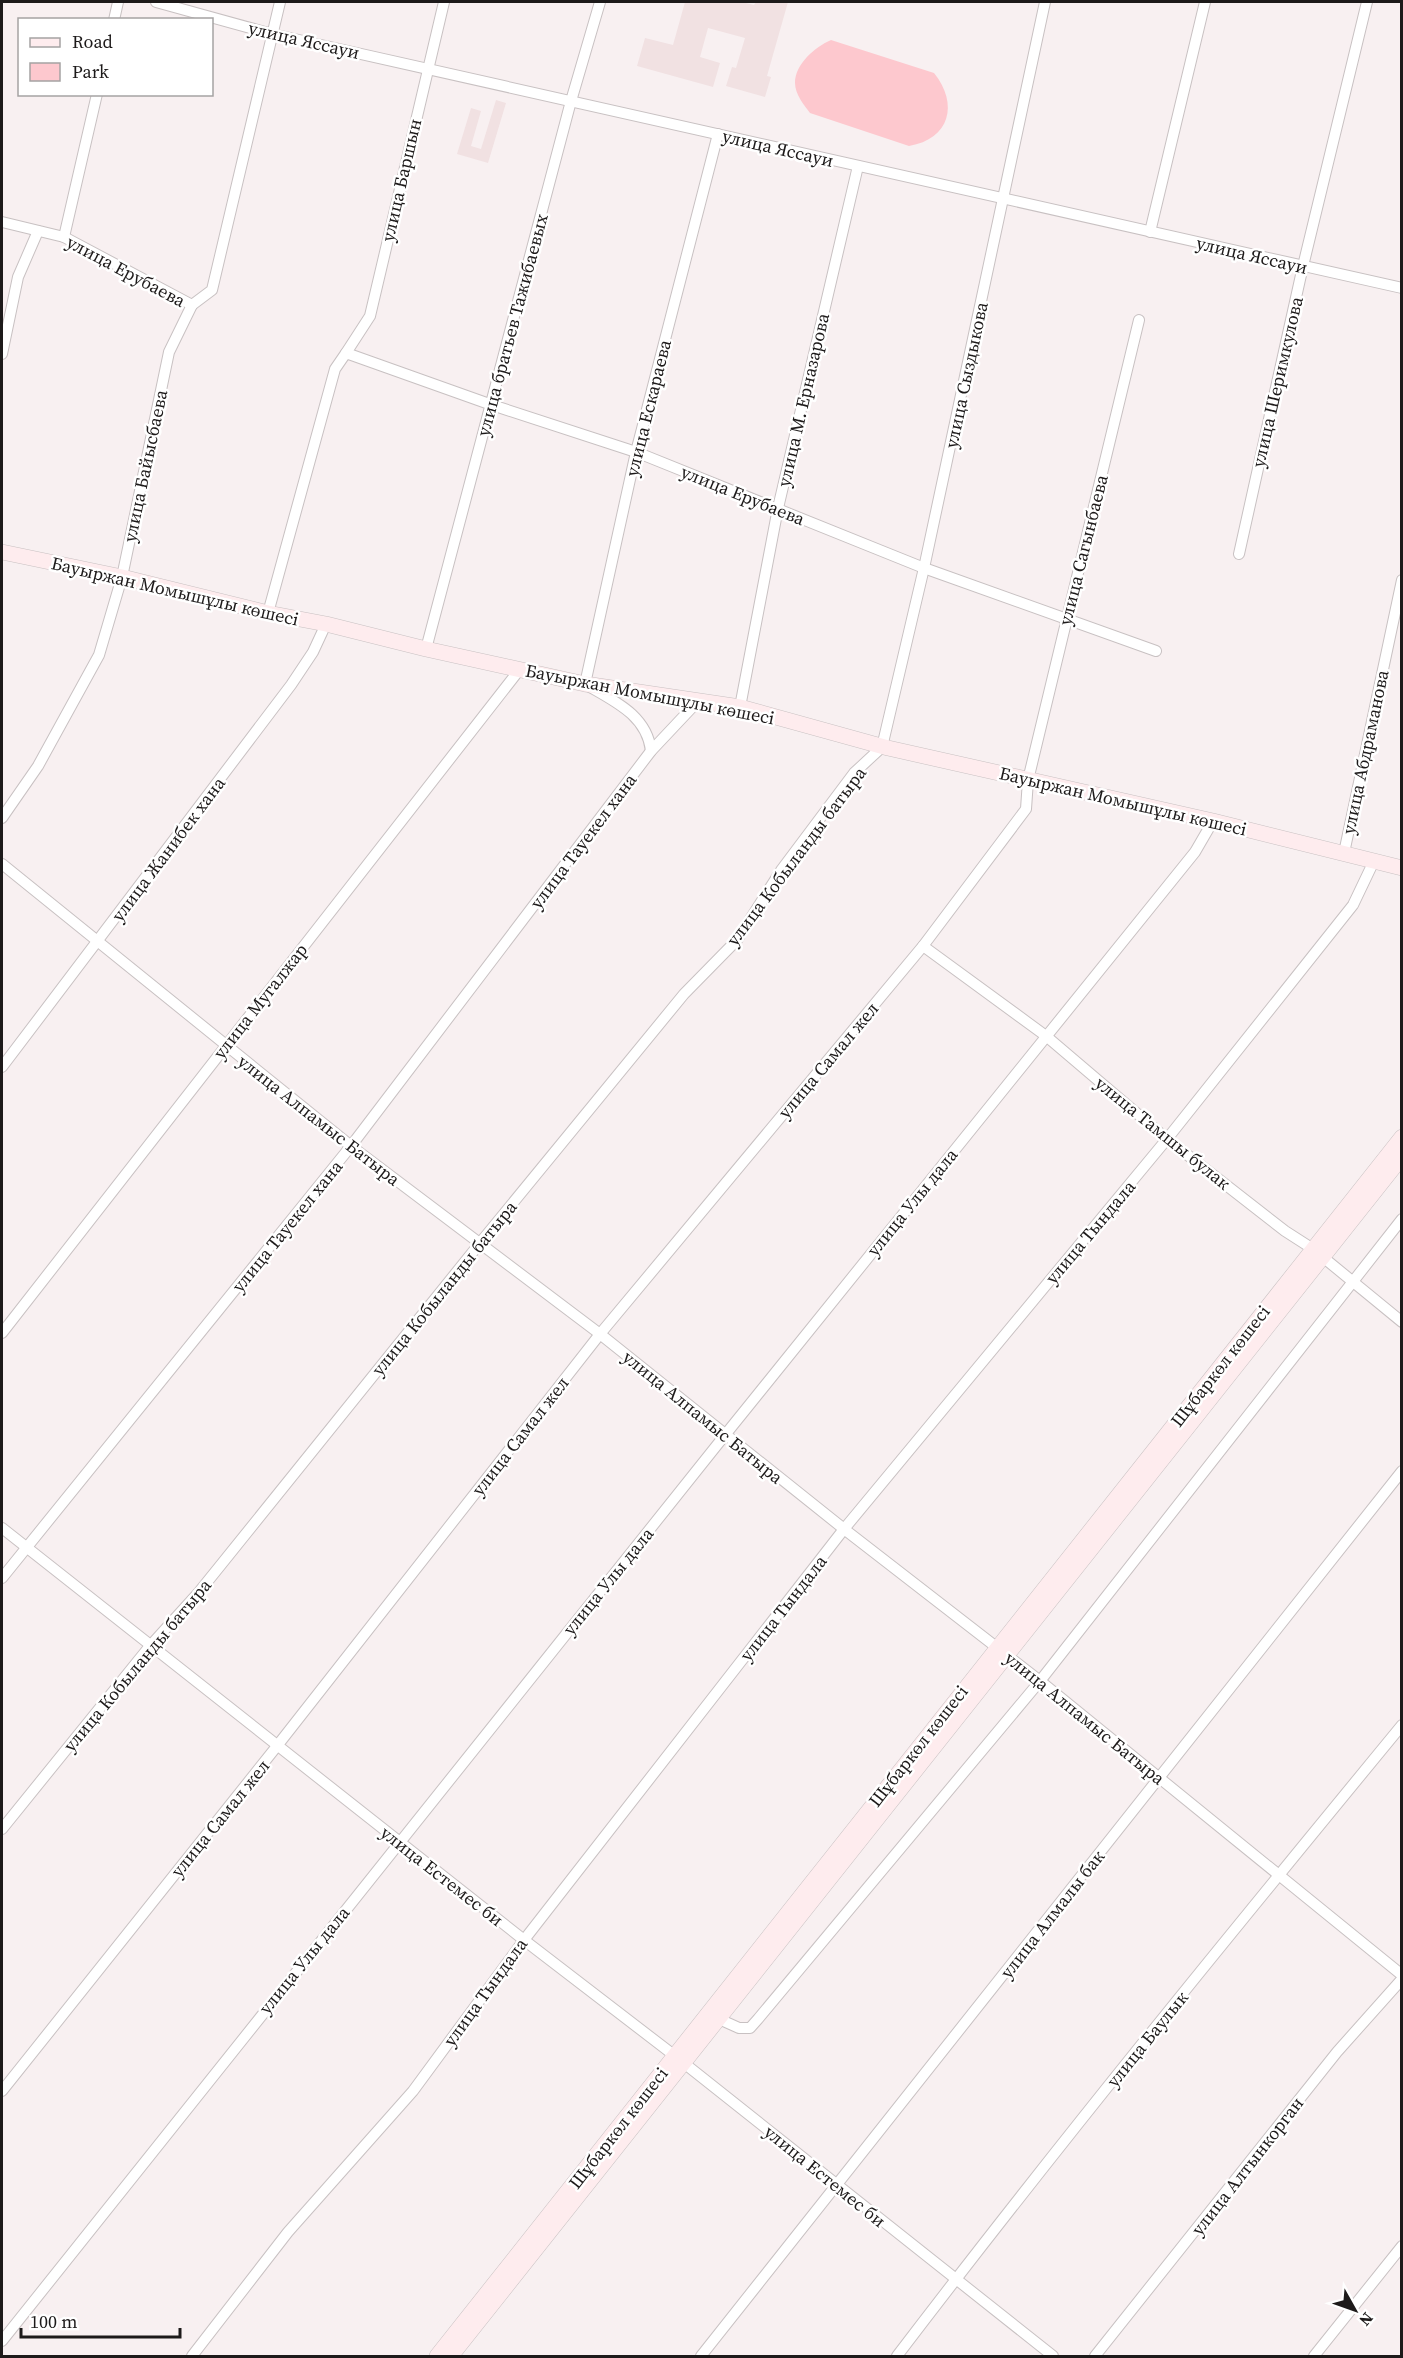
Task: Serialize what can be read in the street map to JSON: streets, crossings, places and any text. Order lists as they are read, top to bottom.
{
  "streets": {
    "street": [
      "улица Яссауи",
      "улица Баршын",
      "улица Ерубаева",
      "улица братьев Тажибаевых",
      "улица Сыздыкова",
      "улица Шеримкулова",
      "улица М. Ерназарова",
      "улица Ескараева",
      "улица Байысбаева",
      "улица Сагынбаева",
      "Бауыржан Момышұлы көшесі",
      "улица Абдраманова",
      "улица Тауекел хана",
      "улица Жанибек хана",
      "улица Кобыланды батыра",
      "улица Мугалжар",
      "улица Самал жел",
      "улица Алпамыс Батыра",
      "улица Тамшы булак",
      "улица Улы дала",
      "улица Тындала",
      "Шұбаркөл көшесі",
      "улица Естемес би",
      "улица Алмалы бак",
      "улица Баулык",
      "улица Алтынкорган"
    ]
  },
  "crossings": [
    ["улица Яссауи", "улица Баршын"],
    ["улица Яссауи", "улица Ерубаева"],
    ["улица Яссауи", "улица братьев Тажибаевых"],
    ["улица Яссауи", "улица Сыздыкова"],
    ["улица Яссауи", "улица Шеримкулова"],
    ["улица Яссауи", "улица М. Ерназарова"],
    ["улица Яссауи", "улица Ескараева"],
    ["улица Баршын", "улица Ерубаева"],
    ["улица Ерубаева", "улица братьев Тажибаевых"],
    ["улица Ерубаева", "улица Сыздыкова"],
    ["улица Ерубаева", "улица М. Ерназарова"],
    ["улица Ерубаева", "улица Ескараева"],
    ["улица Ерубаева", "улица Байысбаева"],
    ["улица Ерубаева", "улица Сагынбаева"],
    ["улица братьев Тажибаевых", "Бауыржан Момышұлы көшесі"],
    ["улица Сыздыкова", "Бауыржан Момышұлы көшесі"],
    ["улица Сыздыкова", "улица Кобыланды батыра"],
    ["улица М. Ерназарова", "Бауыржан Момышұлы көшесі"],
    ["улица Ескараева", "Бауыржан Момышұлы көшесі"],
    ["улица Байысбаева", "Бауыржан Момышұлы көшесі"],
    ["улица Сагынбаева", "Бауыржан Момышұлы көшесі"],
    ["улица Сагынбаева", "улица Самал жел"],
    ["Бауыржан Момышұлы көшесі", "улица Абдраманова"],
    ["Бауыржан Момышұлы көшесі", "улица Тауекел хана"],
    ["Бауыржан Момышұлы көшесі", "улица Жанибек хана"],
    ["Бауыржан Момышұлы көшесі", "улица Кобыланды батыра"],
    ["Бауыржан Момышұлы көшесі", "улица Мугалжар"],
    ["Бауыржан Момышұлы көшесі", "улица Самал жел"],
    ["Бауыржан Момышұлы көшесі", "улица Улы дала"],
    ["Бауыржан Момышұлы көшесі", "улица Тындала"],
    ["улица Тауекел хана", "улица Алпамыс Батыра"],
    ["улица Тауекел хана", "улица Естемес би"],
    ["улица Жанибек хана", "улица Алпамыс Батыра"],
    ["улица Кобыланды батыра", "улица Алпамыс Батыра"],
    ["улица Кобыланды батыра", "улица Естемес би"],
    ["улица Мугалжар", "улица Алпамыс Батыра"],
    ["улица Самал жел", "улица Алпамыс Батыра"],
    ["улица Самал жел", "улица Тамшы булак"],
    ["улица Самал жел", "улица Естемес би"],
    ["улица Алпамыс Батыра", "улица Улы дала"],
    ["улица Алпамыс Батыра", "улица Тындала"],
    ["улица Алпамыс Батыра", "Шұбаркөл көшесі"],
    ["улица Алпамыс Батыра", "улица Алмалы бак"],
    ["улица Алпамыс Батыра", "улица Баулык"],
    ["улица Алпамыс Батыра", "улица Алтынкорган"],
    ["улица Тамшы булак", "улица Улы дала"],
    ["улица Тамшы булак", "улица Тындала"],
    ["улица Тамшы булак", "Шұбаркөл көшесі"],
    ["улица Улы дала", "улица Естемес би"],
    ["улица Тындала", "улица Естемес би"],
    ["Шұбаркөл көшесі", "улица Естемес би"],
    ["улица Естемес би", "улица Алмалы бак"],
    ["улица Естемес би", "улица Баулык"]
  ],
  "legend": ["Road", "Park"],
  "scale_bar": "100 m",
  "north": "bottom right"
}
